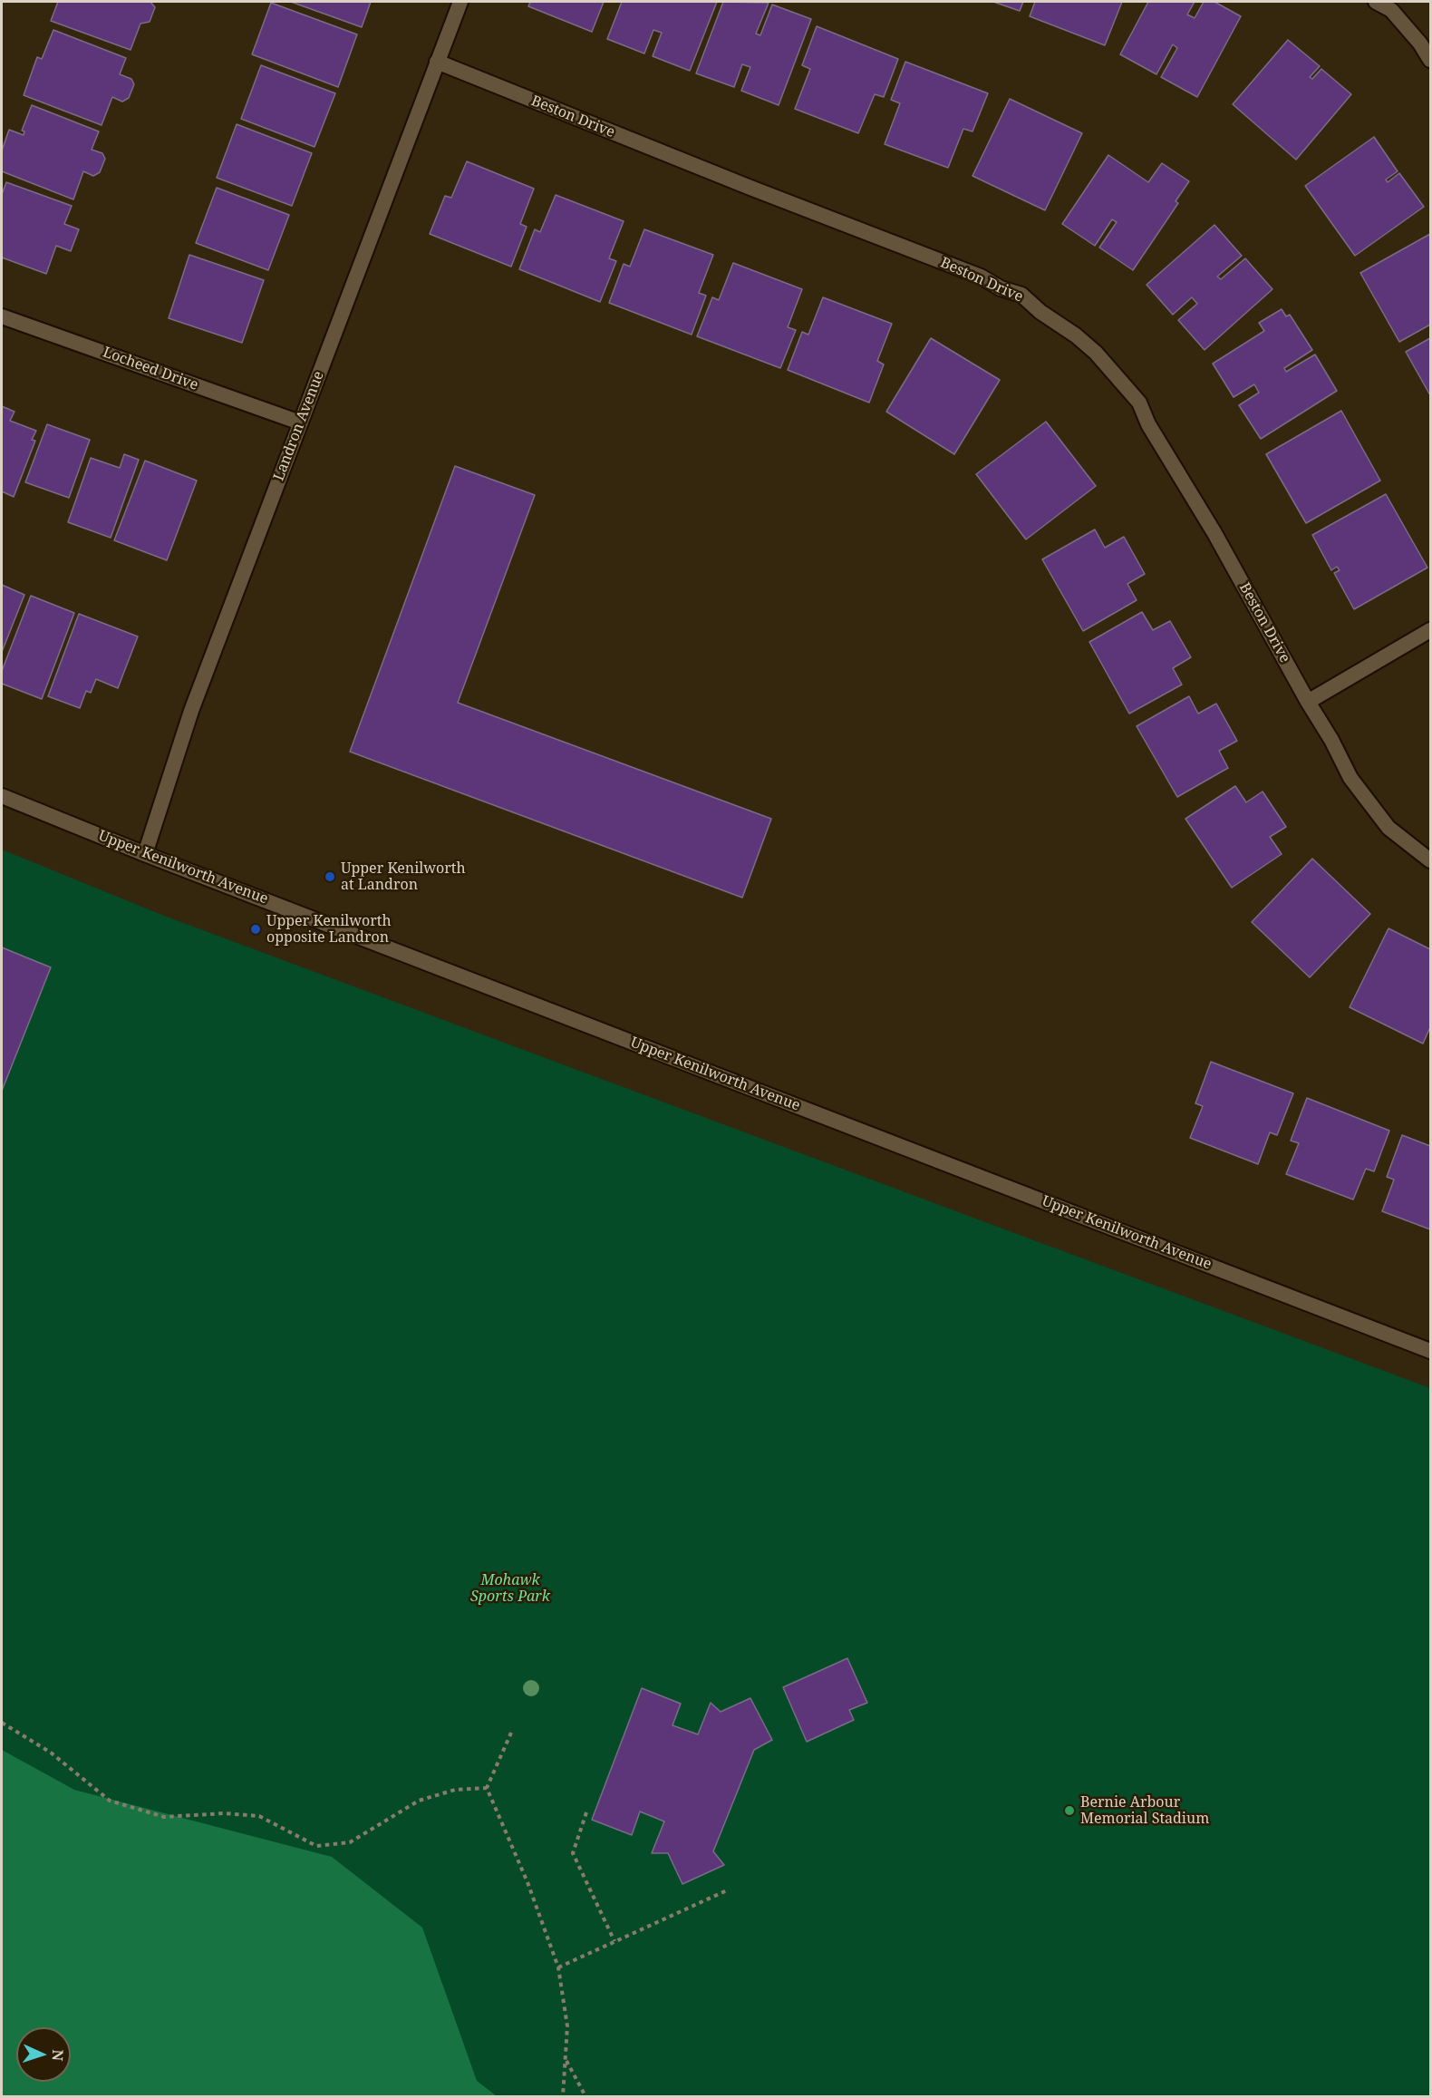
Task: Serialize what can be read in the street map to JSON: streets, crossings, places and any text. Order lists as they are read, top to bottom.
{
  "streets": {
    "street": [
      "Beston Drive",
      "Locheed Drive",
      "Landron Avenue",
      "Upper Kenilworth Avenue"
    ]
  },
  "crossings": [
    ["Beston Drive", "Landron Avenue"],
    ["Locheed Drive", "Landron Avenue"],
    ["Landron Avenue", "Upper Kenilworth Avenue"]
  ],
  "parks": ["Mohawk Sports Park"],
  "places": ["Upper Kenilworth at Landron", "Upper Kenilworth opposite Landron", "Bernie Arbour Memorial Stadium"],
  "north": "right"
}
